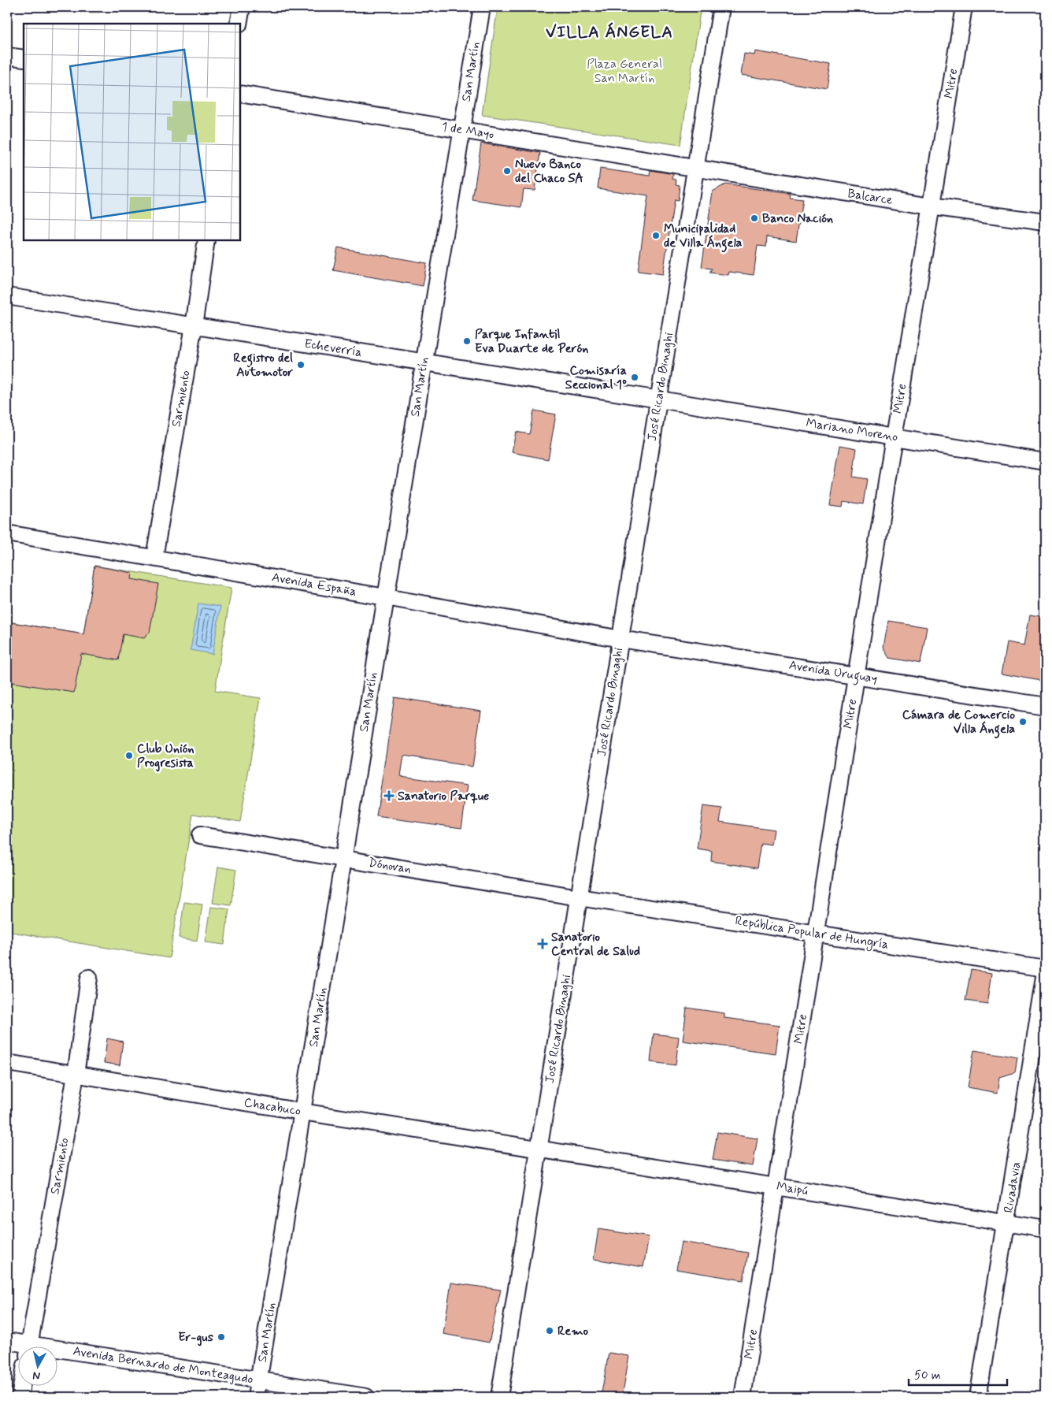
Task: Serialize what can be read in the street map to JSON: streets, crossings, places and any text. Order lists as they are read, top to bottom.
{
  "streets": {
    "street": [
      "San Martín",
      "Mitre",
      "1 de Mayo",
      "Balcarce",
      "Echeverría",
      "José Ricardo Binaghi",
      "Sarmiento",
      "Mariano Moreno",
      "Avenida España",
      "Avenida Uruguay",
      "Dónovan",
      "República Popular de Hungría",
      "Chacabuco",
      "Rivadavia",
      "Maipú",
      "Avenida Bernardo de Monteagudo"
    ]
  },
  "crossings": [
    ["San Martín", "1 de Mayo"],
    ["San Martín", "Echeverría"],
    ["San Martín", "Avenida España"],
    ["San Martín", "Dónovan"],
    ["San Martín", "Chacabuco"],
    ["San Martín", "Avenida Bernardo de Monteagudo"],
    ["Mitre", "Balcarce"],
    ["Mitre", "Mariano Moreno"],
    ["Mitre", "Avenida Uruguay"],
    ["Mitre", "República Popular de Hungría"],
    ["Mitre", "Maipú"],
    ["1 de Mayo", "Balcarce"],
    ["1 de Mayo", "José Ricardo Binaghi"],
    ["Balcarce", "José Ricardo Binaghi"],
    ["Echeverría", "José Ricardo Binaghi"],
    ["Echeverría", "Sarmiento"],
    ["Echeverría", "Mariano Moreno"],
    ["José Ricardo Binaghi", "Mariano Moreno"],
    ["José Ricardo Binaghi", "Avenida España"],
    ["José Ricardo Binaghi", "Avenida Uruguay"],
    ["José Ricardo Binaghi", "Dónovan"],
    ["José Ricardo Binaghi", "República Popular de Hungría"],
    ["José Ricardo Binaghi", "Chacabuco"],
    ["José Ricardo Binaghi", "Maipú"],
    ["Sarmiento", "Avenida España"],
    ["Sarmiento", "Chacabuco"],
    ["Avenida España", "Avenida Uruguay"],
    ["Dónovan", "República Popular de Hungría"],
    ["Chacabuco", "Maipú"],
    ["Rivadavia", "Maipú"]
  ],
  "districts": ["VILLA ÁNGELA"],
  "parks": ["Plaza General San Martín"],
  "places": {
    "other": [
      "Nuevo Banco del Chaco SA",
      "Banco Nación",
      "Municipalidad de Villa Ángela",
      "Parque Infantil Eva Duarte de Perón",
      "Registro del Automotor",
      "Comisaría Seccional 1º",
      "Cámara de Comercio Villa Ángela",
      "Club Unión Progresista",
      "Remo",
      "Er-gus"
    ],
    "health": ["Sanatorio Parque", "Sanatorio Central de Salud"]
  },
  "scale_bar": "50 m",
  "north": "bottom"
}
